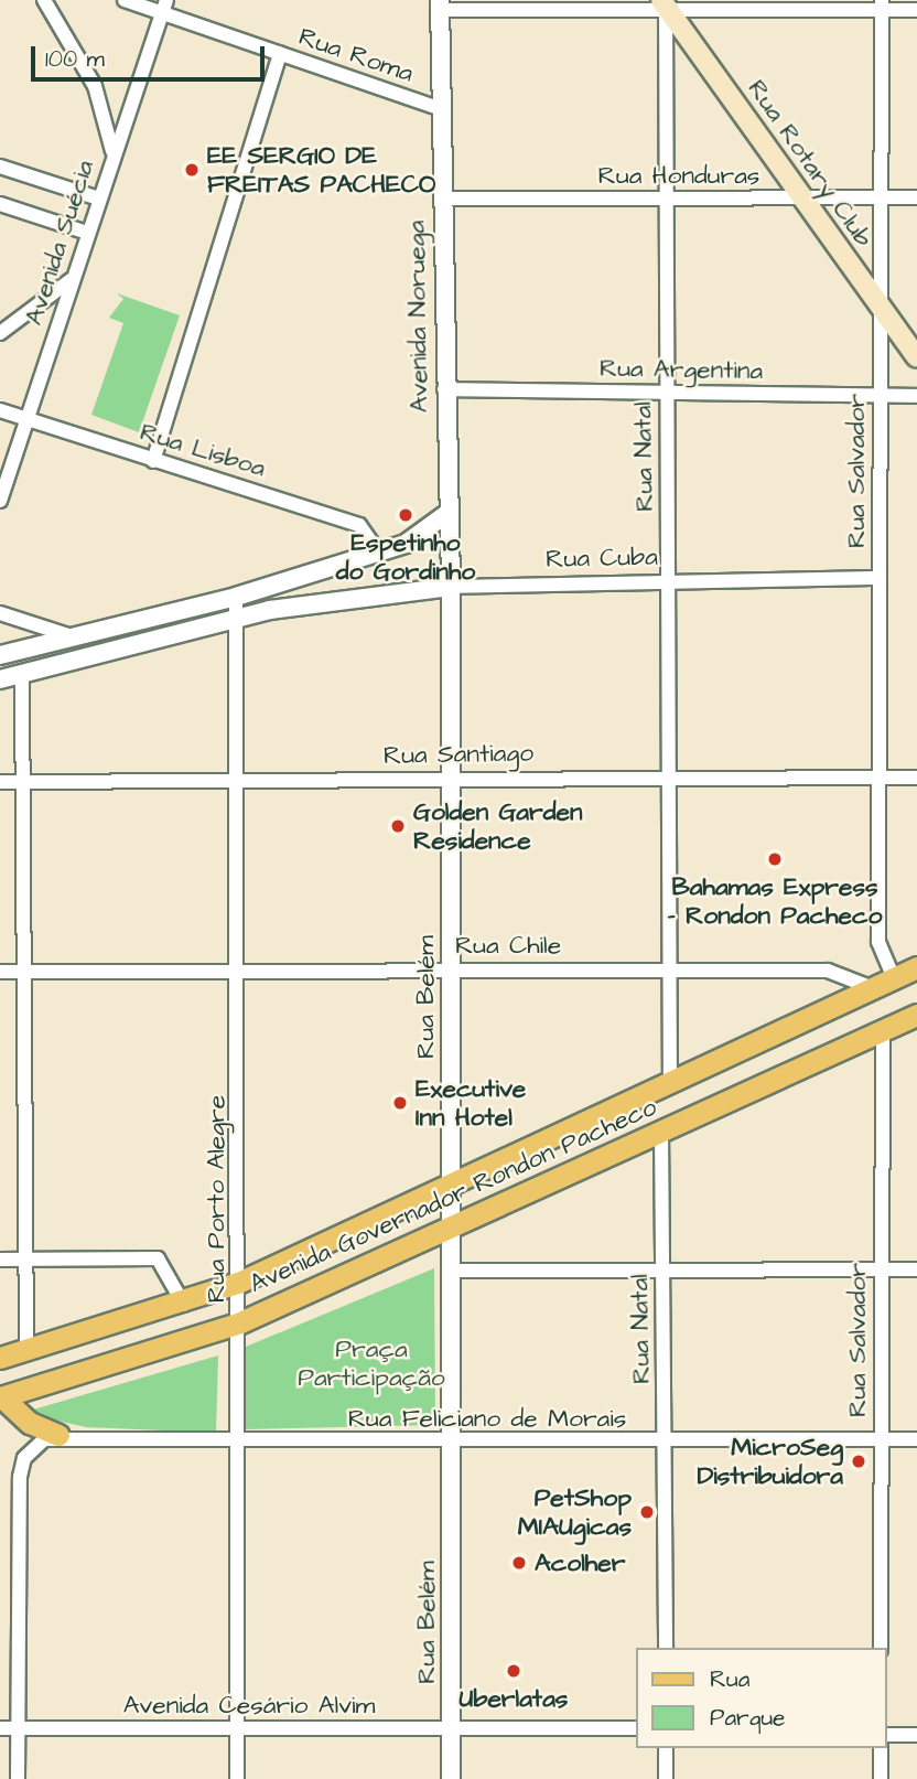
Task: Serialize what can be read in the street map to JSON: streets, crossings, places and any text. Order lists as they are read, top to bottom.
{
  "streets": {
    "main road": ["Rua Rotary Club", "Avenida Governador Rondon Pacheco"],
    "street": [
      "Rua Roma",
      "Rua Honduras",
      "Avenida Suécia",
      "Avenida Noruega",
      "Rua Argentina",
      "Rua Lisboa",
      "Rua Natal",
      "Rua Salvador",
      "Rua Cuba",
      "Rua Santiago",
      "Rua Chile",
      "Rua Belém",
      "Rua Porto Alegre",
      "Rua Feliciano de Morais",
      "Avenida Cesário Alvim"
    ]
  },
  "crossings": [
    ["Rua Roma", "Avenida Suécia"],
    ["Rua Roma", "Avenida Noruega"],
    ["Rua Rotary Club", "Rua Honduras"],
    ["Rua Rotary Club", "Rua Natal"],
    ["Rua Rotary Club", "Rua Salvador"],
    ["Rua Honduras", "Avenida Noruega"],
    ["Rua Honduras", "Rua Natal"],
    ["Rua Honduras", "Rua Salvador"],
    ["Avenida Suécia", "Rua Lisboa"],
    ["Avenida Noruega", "Rua Argentina"],
    ["Avenida Noruega", "Rua Cuba"],
    ["Avenida Noruega", "Rua Belém"],
    ["Rua Argentina", "Rua Natal"],
    ["Rua Argentina", "Rua Salvador"],
    ["Rua Natal", "Rua Cuba"],
    ["Rua Natal", "Rua Santiago"],
    ["Rua Natal", "Rua Chile"],
    ["Rua Natal", "Avenida Governador Rondon Pacheco"],
    ["Rua Natal", "Rua Feliciano de Morais"],
    ["Rua Salvador", "Rua Cuba"],
    ["Rua Salvador", "Rua Santiago"],
    ["Rua Salvador", "Avenida Governador Rondon Pacheco"],
    ["Rua Salvador", "Rua Feliciano de Morais"],
    ["Rua Cuba", "Rua Belém"],
    ["Rua Cuba", "Rua Porto Alegre"],
    ["Rua Santiago", "Rua Belém"],
    ["Rua Santiago", "Rua Porto Alegre"],
    ["Rua Chile", "Rua Belém"],
    ["Rua Chile", "Avenida Governador Rondon Pacheco"],
    ["Rua Chile", "Rua Porto Alegre"],
    ["Rua Belém", "Avenida Governador Rondon Pacheco"],
    ["Rua Belém", "Rua Feliciano de Morais"],
    ["Rua Belém", "Avenida Cesário Alvim"],
    ["Avenida Governador Rondon Pacheco", "Rua Porto Alegre"],
    ["Rua Porto Alegre", "Rua Feliciano de Morais"],
    ["Rua Porto Alegre", "Avenida Cesário Alvim"]
  ],
  "parks": ["Praça Participação"],
  "places": [
    "EE SERGIO DE FREITAS PACHECO",
    "Espetinho do Gordinho",
    "Golden Garden Residence",
    "Bahamas Express - Rondon Pacheco",
    "Executive Inn Hotel",
    "MicroSeg Distribuidora",
    "PetShop MIAUgicas",
    "Acolher",
    "Uberlatas"
  ],
  "legend": ["Rua", "Parque"],
  "scale_bar": "100 m"
}
